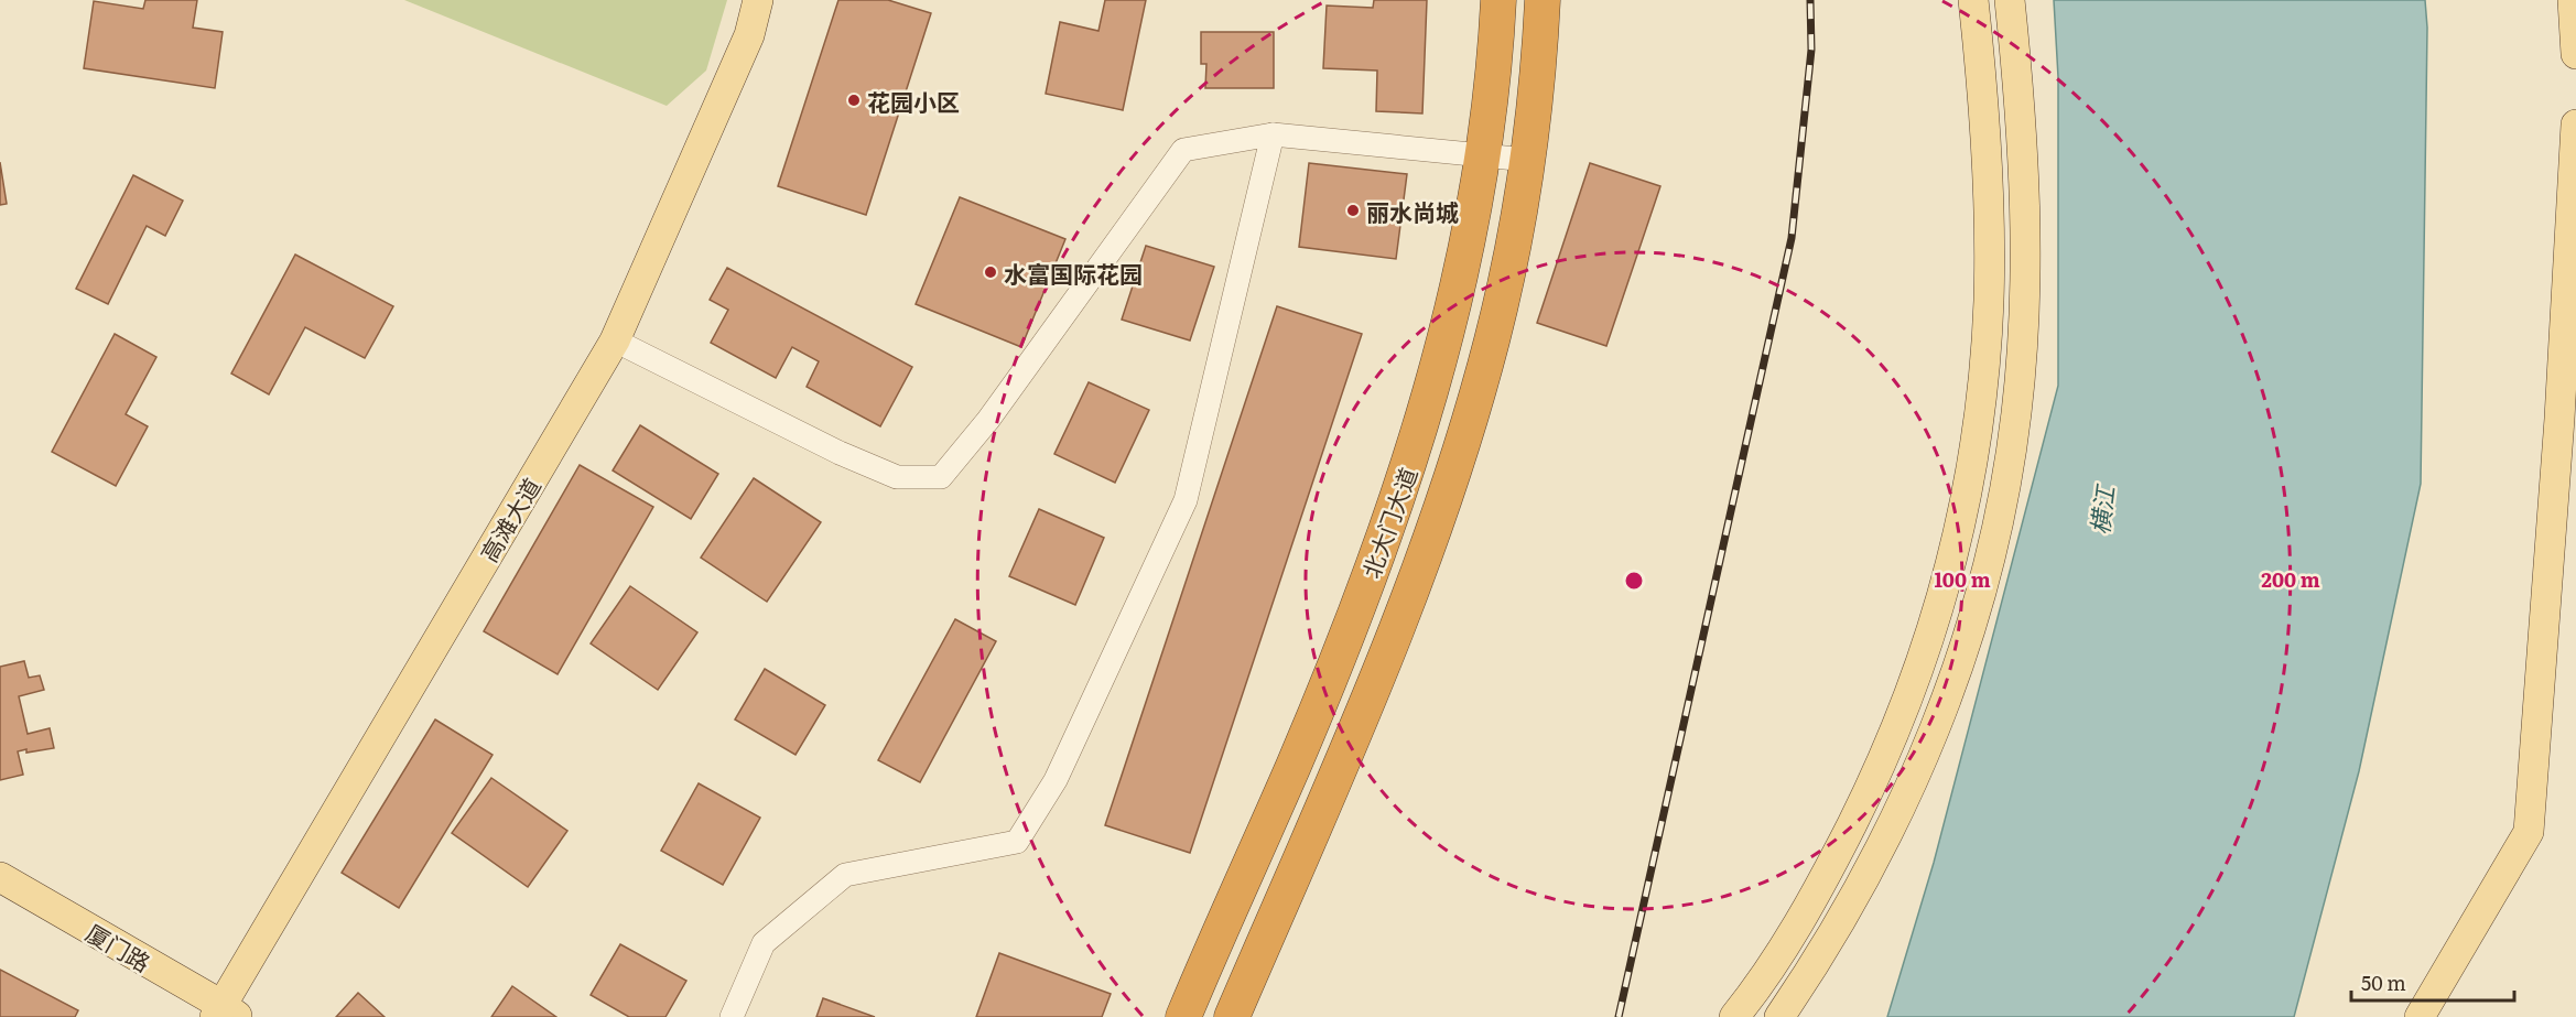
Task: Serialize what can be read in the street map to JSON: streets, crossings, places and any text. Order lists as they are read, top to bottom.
{
  "streets": {
    "highway": ["北大门大道"],
    "main road": ["高滩大道", "厦门路"]
  },
  "crossings": [
    ["高滩大道", "厦门路"]
  ],
  "water": ["横江"],
  "places": ["花园小区", "丽水尚城", "水富国际花园"],
  "scale_bar": "50 m",
  "rings": ["100 m", "200 m"]
}
